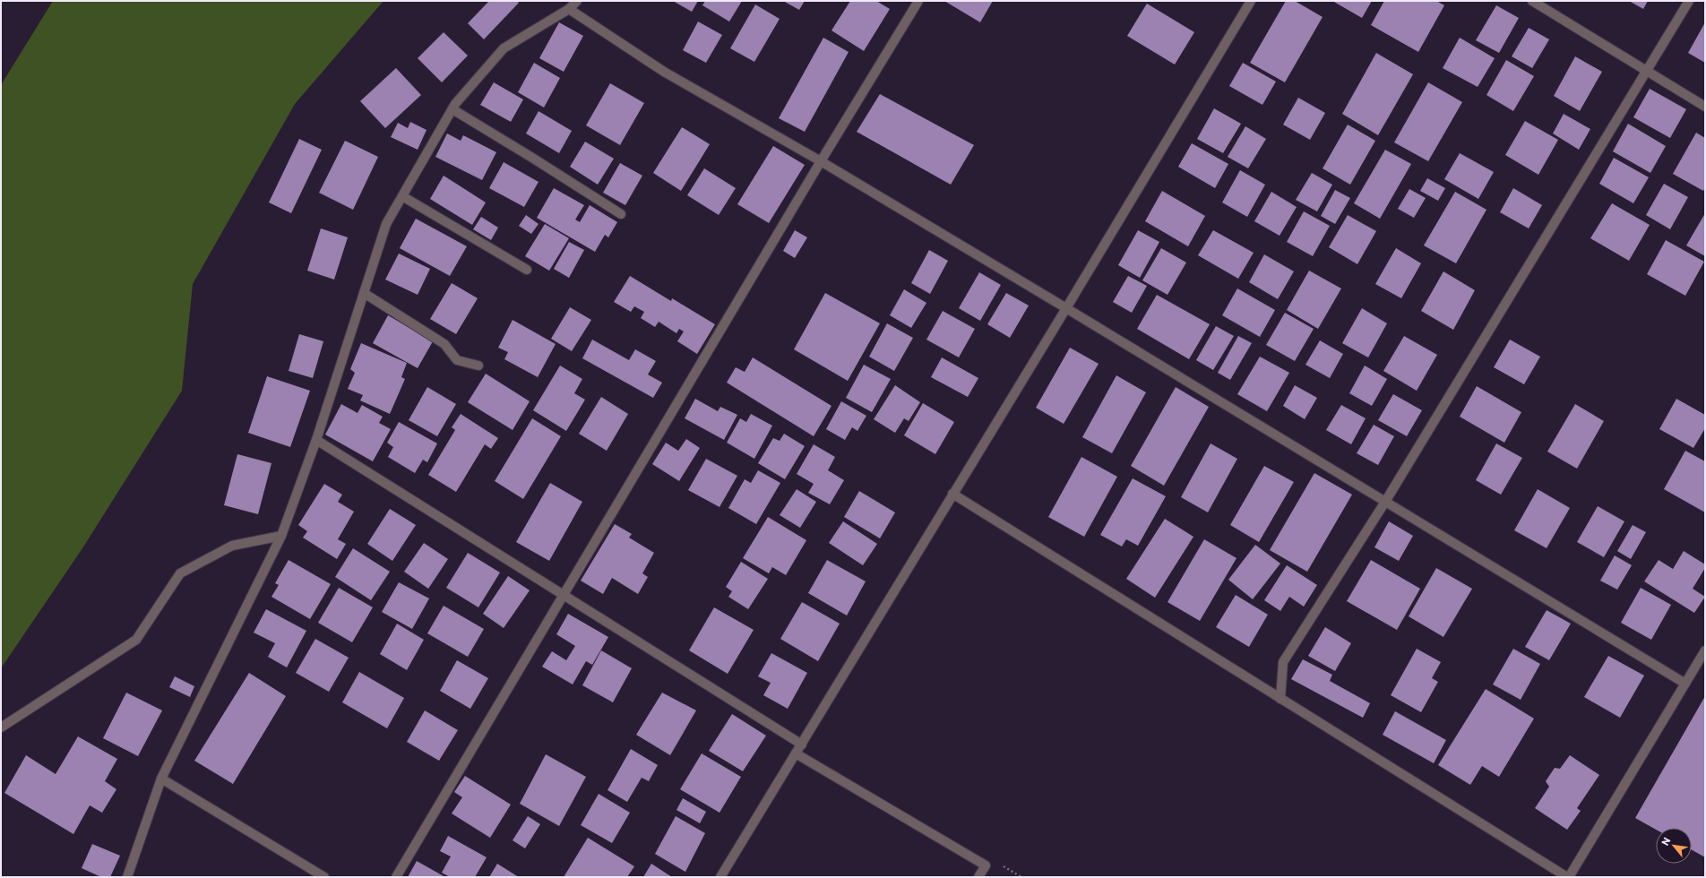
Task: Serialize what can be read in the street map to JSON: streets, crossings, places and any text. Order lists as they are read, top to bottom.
{
  "north": "top left"
}
